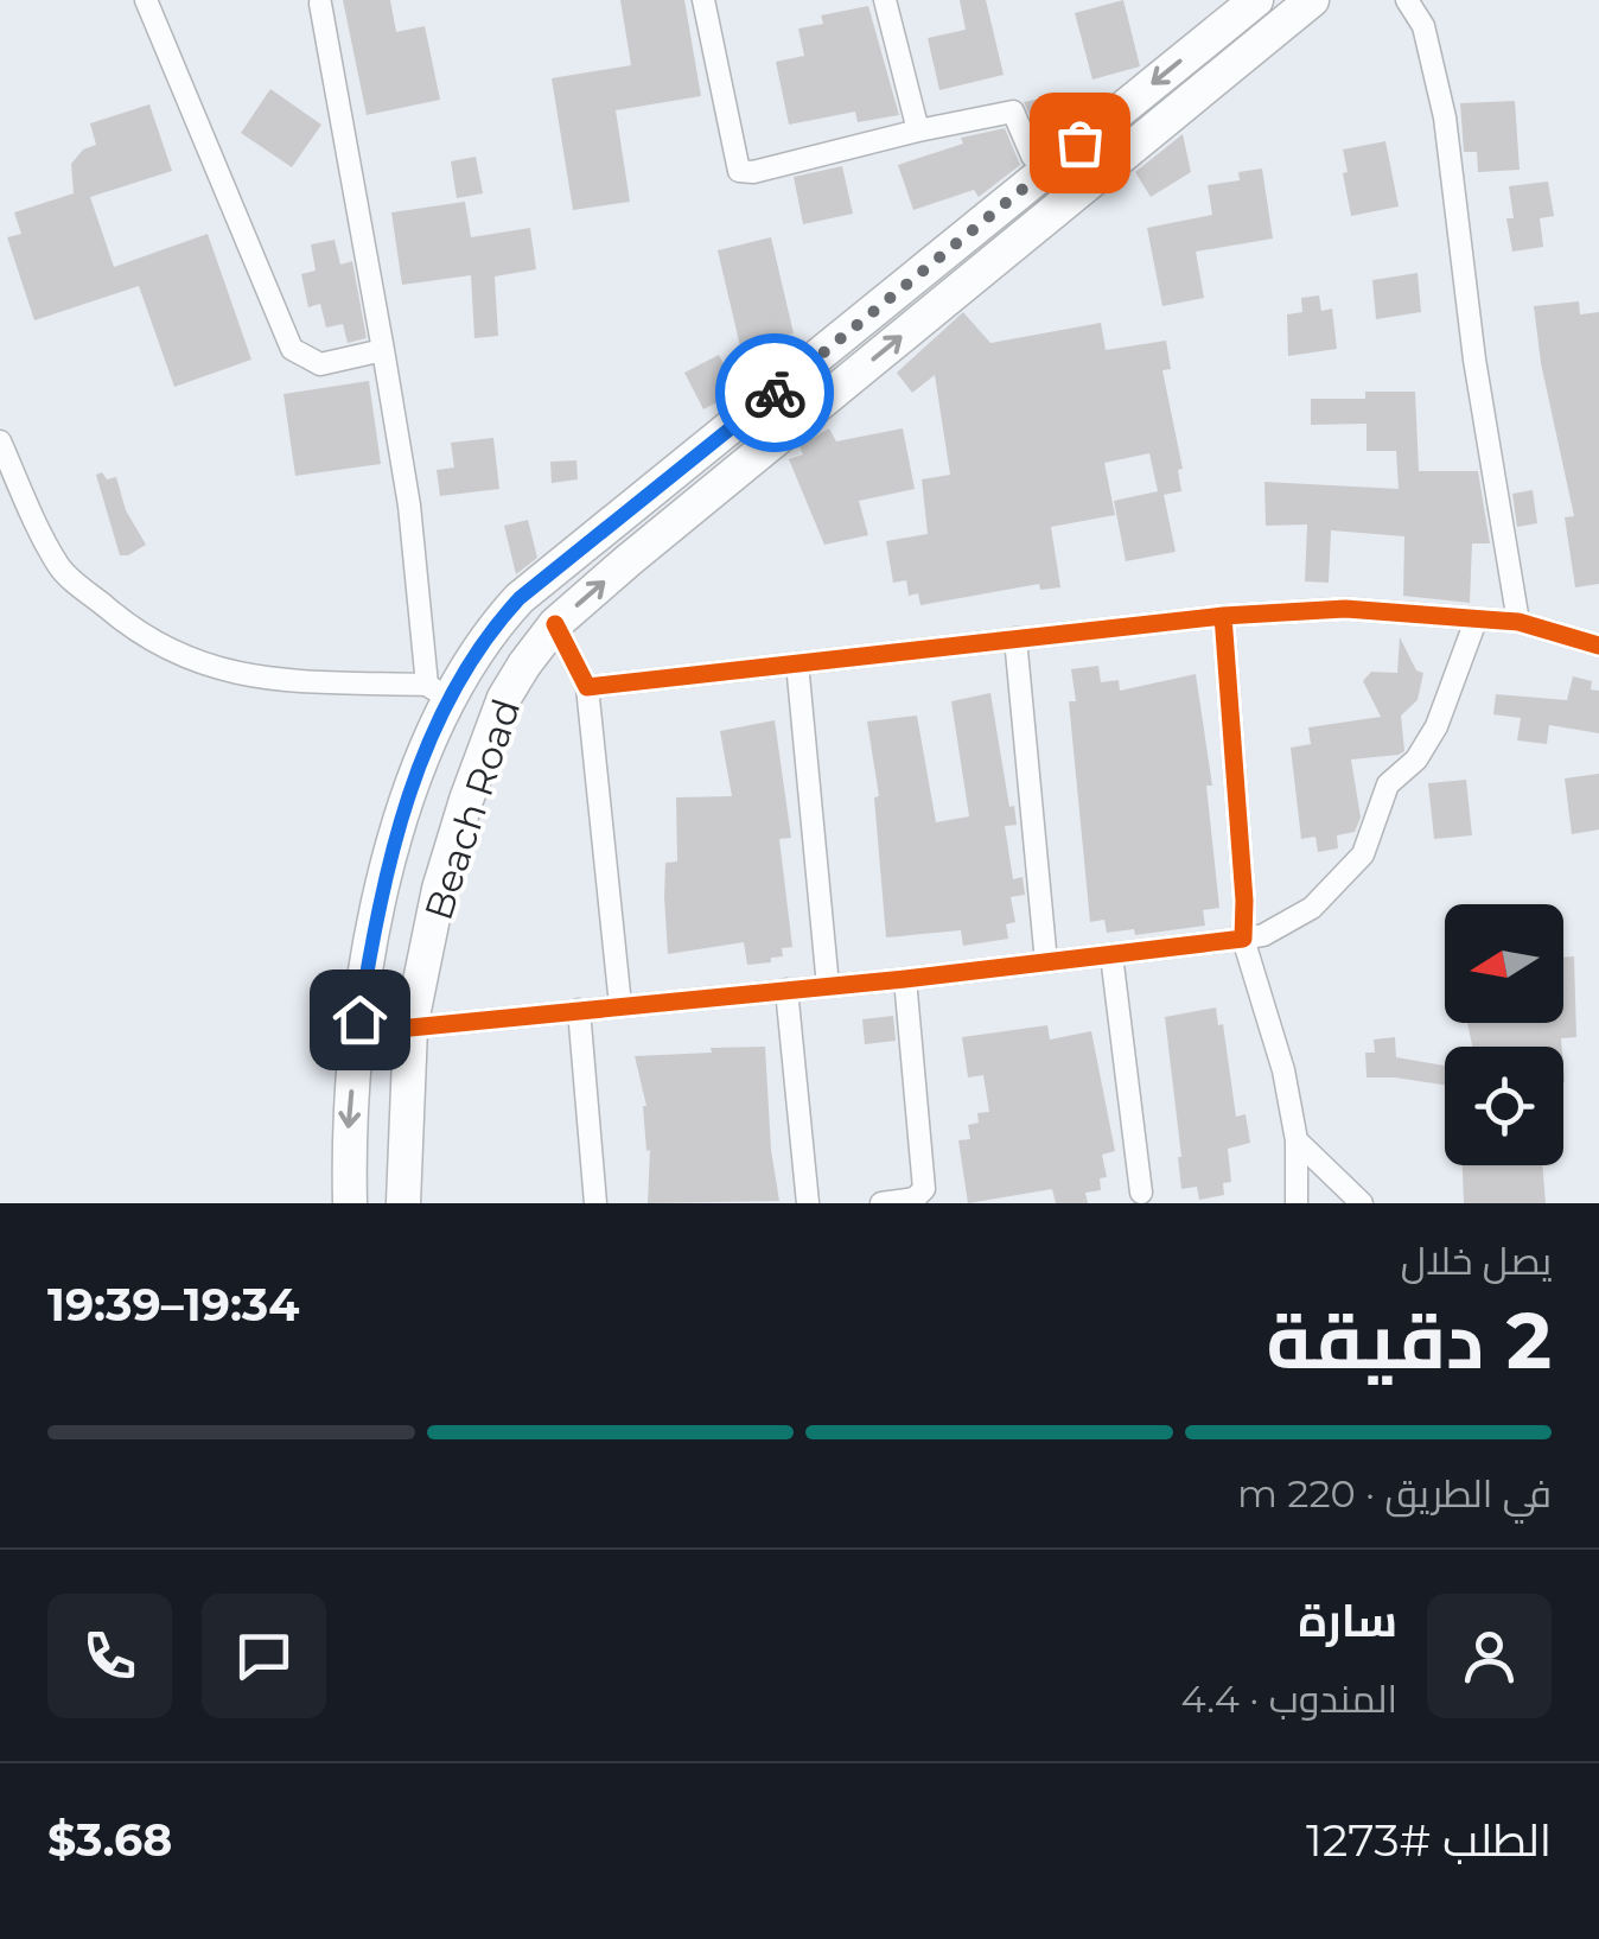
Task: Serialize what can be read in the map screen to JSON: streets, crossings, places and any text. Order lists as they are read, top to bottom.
{
  "streets": {
    "highway": ["Beach Road"]
  },
  "north": "left",
  "page": {
    "heading": ["2 دقيقة", "يصل خلال", "19:34–19:39"],
    "panel": [
      "سارة",
      "المندوب · 4.4",
      "الطلب #1273",
      "$3.68"
    ],
    "bar": "في الطريق · 220 m"
  }
}
